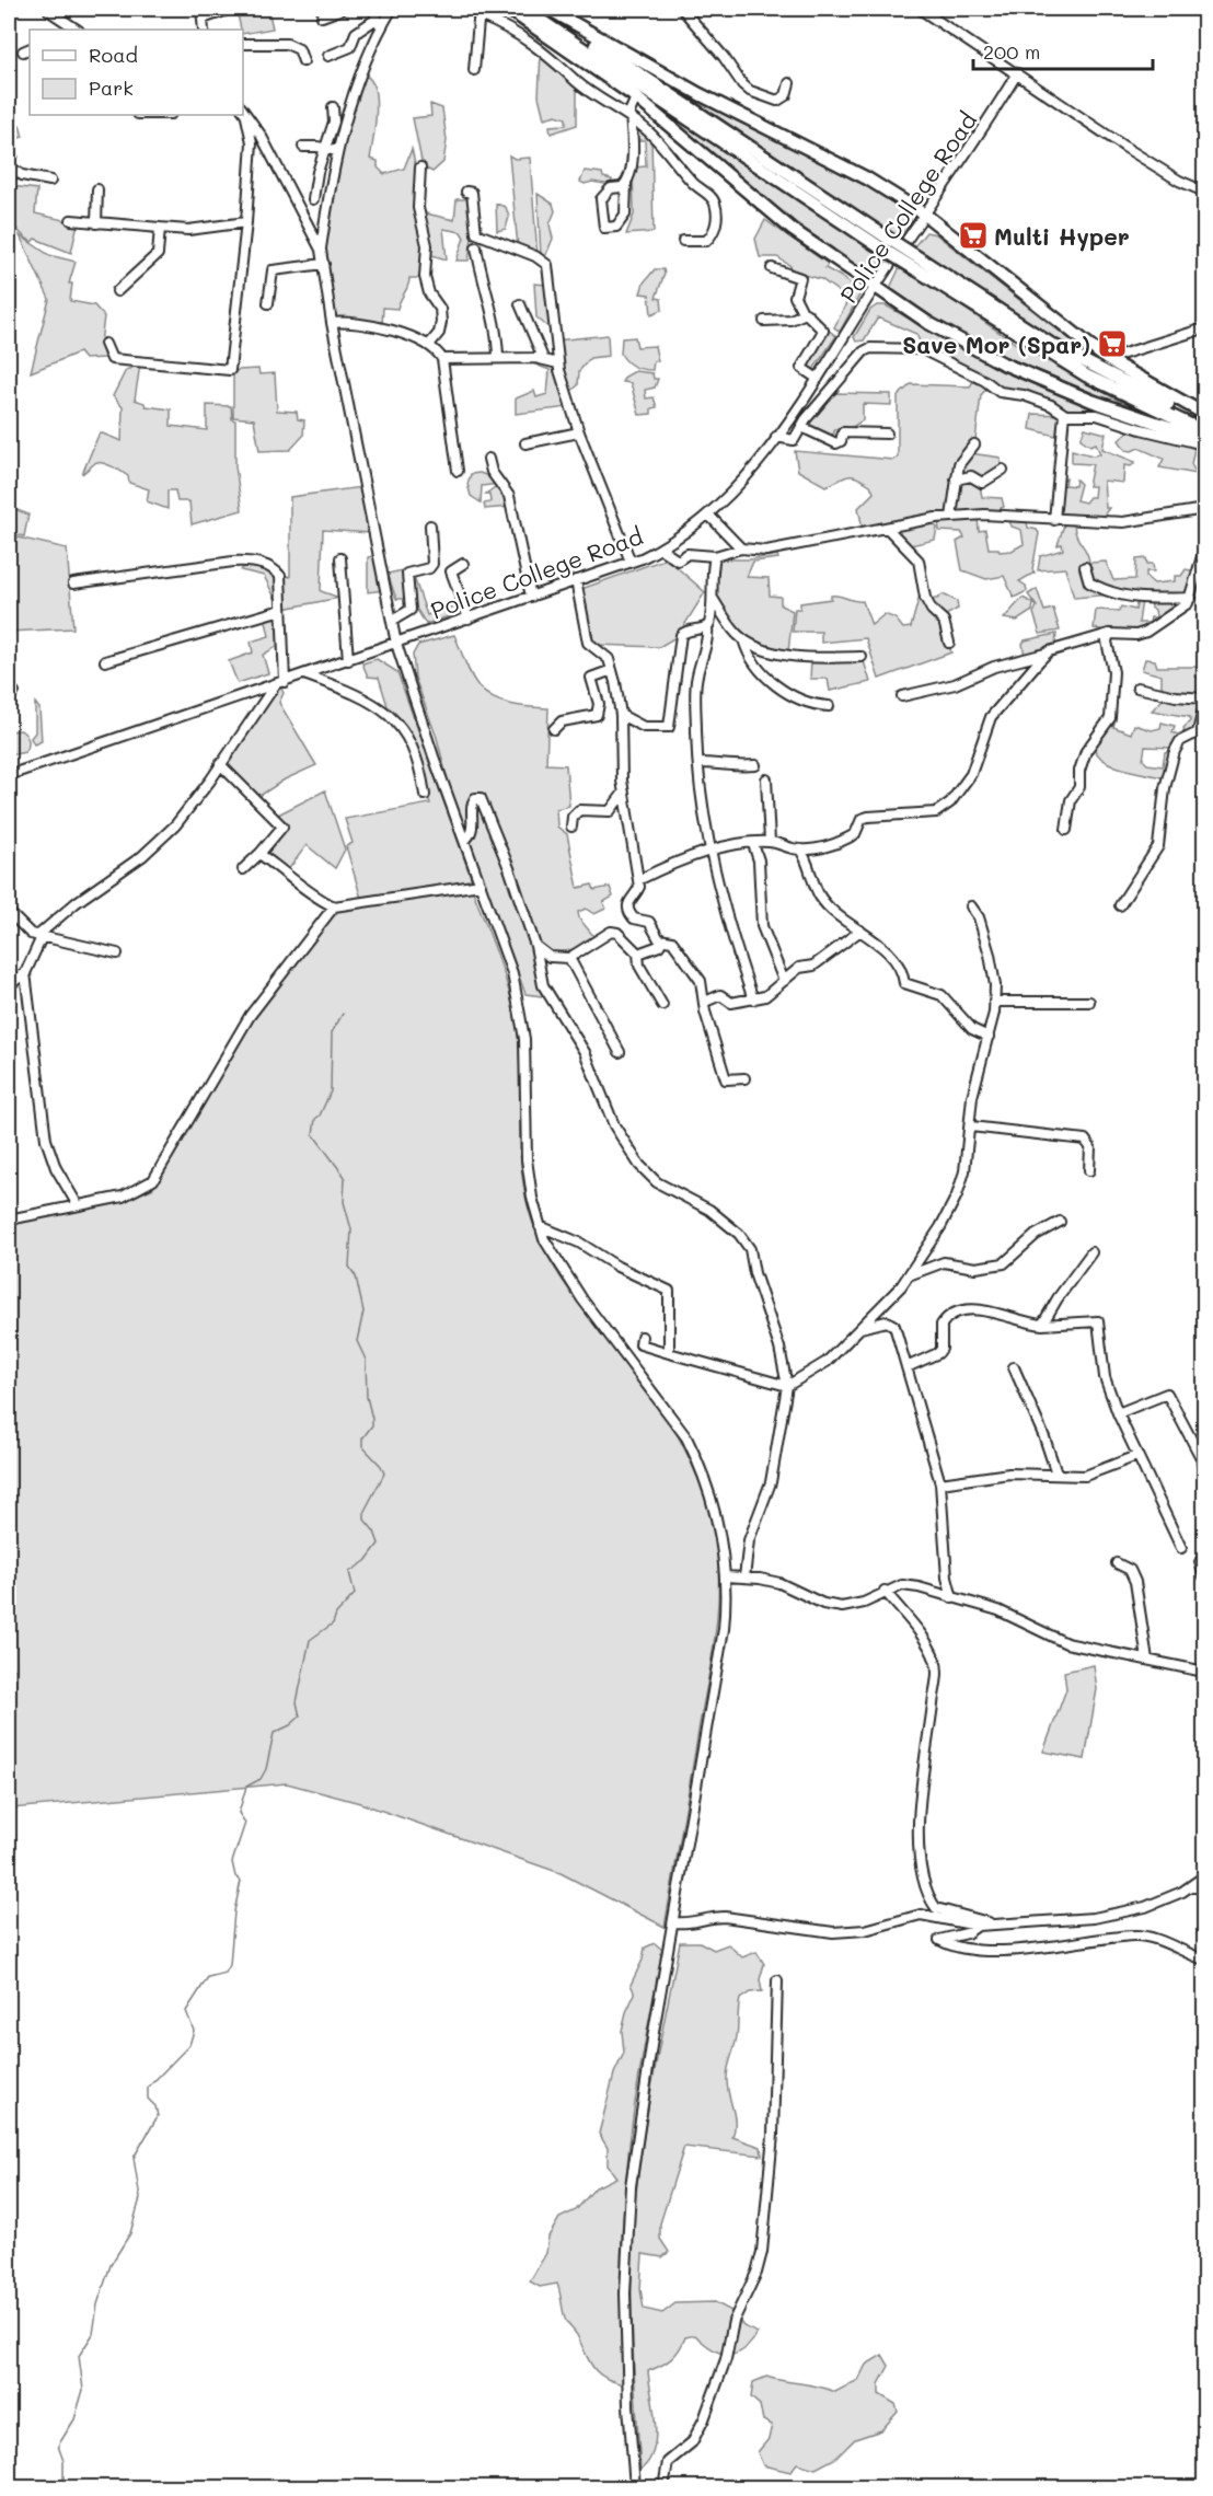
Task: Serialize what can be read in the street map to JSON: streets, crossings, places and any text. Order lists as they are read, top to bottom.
{
  "streets": {
    "street": ["Police College Road"]
  },
  "places": {
    "supermarket": ["Multi Hyper", "Save Mor (Spar)"]
  },
  "legend": ["Road", "Park"],
  "scale_bar": "200 m"
}
